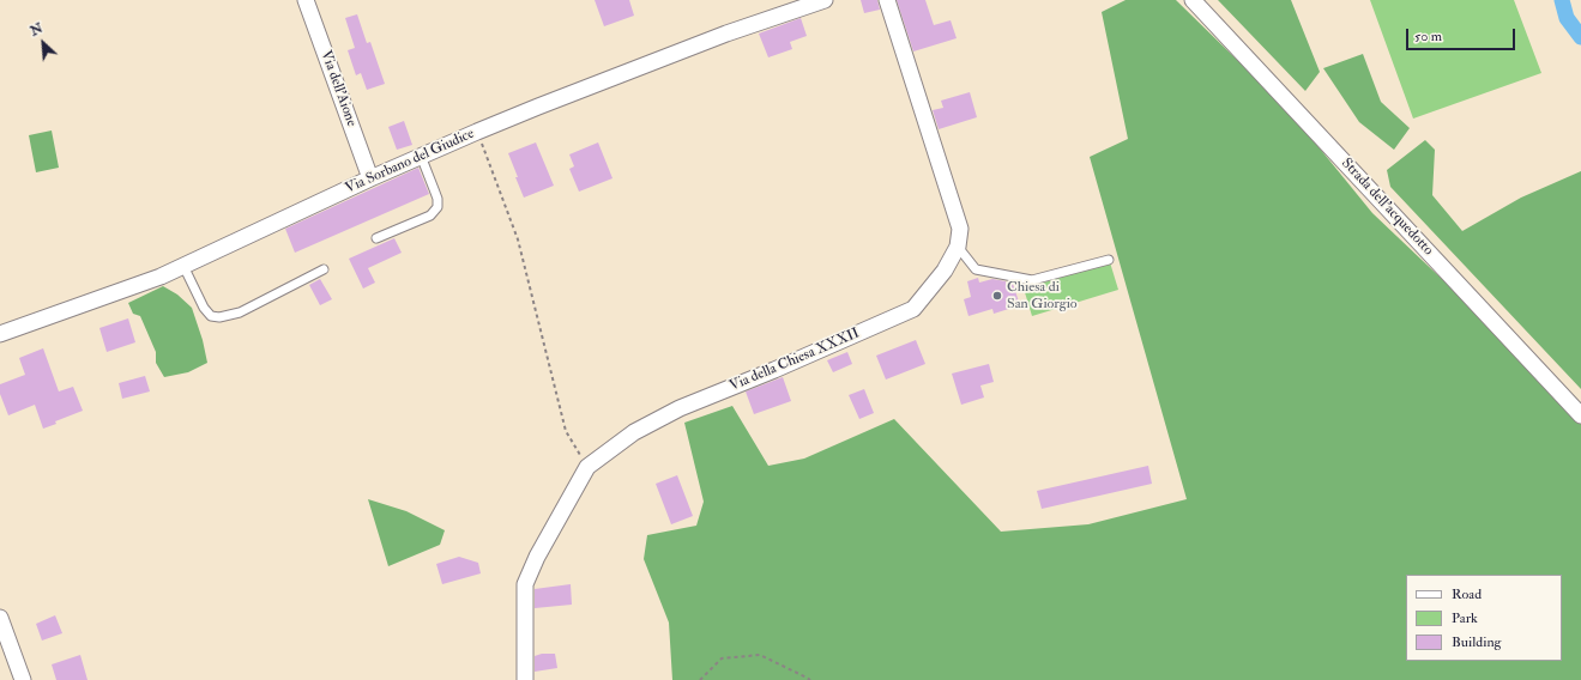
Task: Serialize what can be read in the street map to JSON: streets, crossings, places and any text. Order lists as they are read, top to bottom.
{
  "streets": {
    "street": [
      "Via dell'Aione",
      "Via Sorbano del Giudice",
      "Strada dell'acquedotto",
      "Via della Chiesa XXXII"
    ]
  },
  "crossings": [
    ["Via dell'Aione", "Via Sorbano del Giudice"]
  ],
  "places": ["Chiesa di San Giorgio"],
  "legend": ["Road", "Park", "Building"],
  "scale_bar": "50 m",
  "north": "top left"
}
